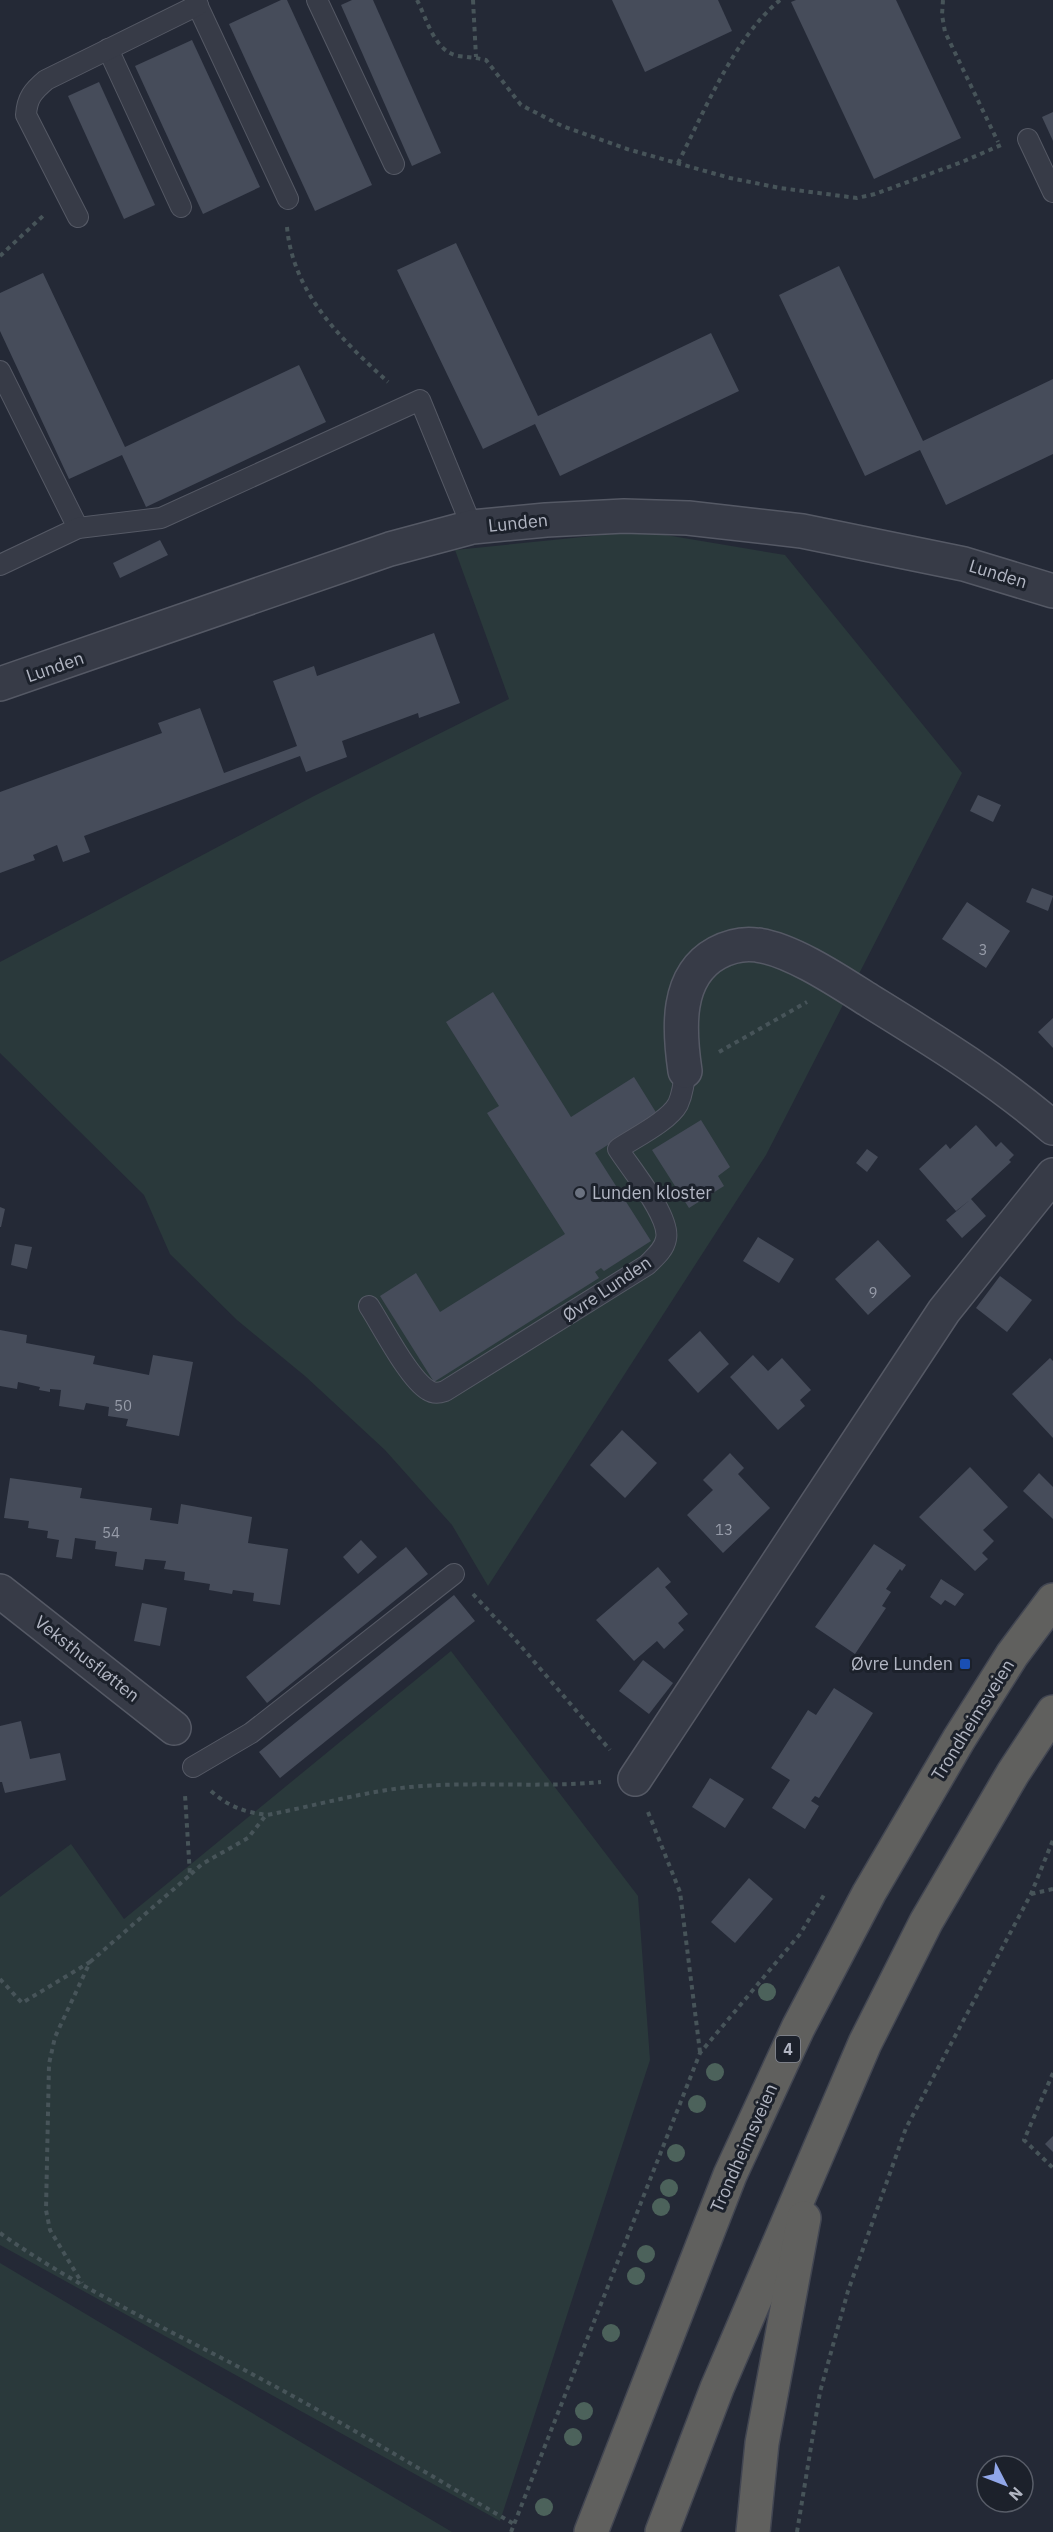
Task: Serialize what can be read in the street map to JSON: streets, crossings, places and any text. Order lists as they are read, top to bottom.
{
  "streets": {
    "highway": ["Trondheimsveien", "4"],
    "street": ["Lunden", "Øvre Lunden", "Veksthusfløtten"]
  },
  "places": {
    "other": ["Lunden kloster"],
    "transit": ["Øvre Lunden"]
  },
  "house_numbers": [
    "3",
    "9",
    "50",
    "13",
    "54"
  ],
  "north": "bottom right"
}
